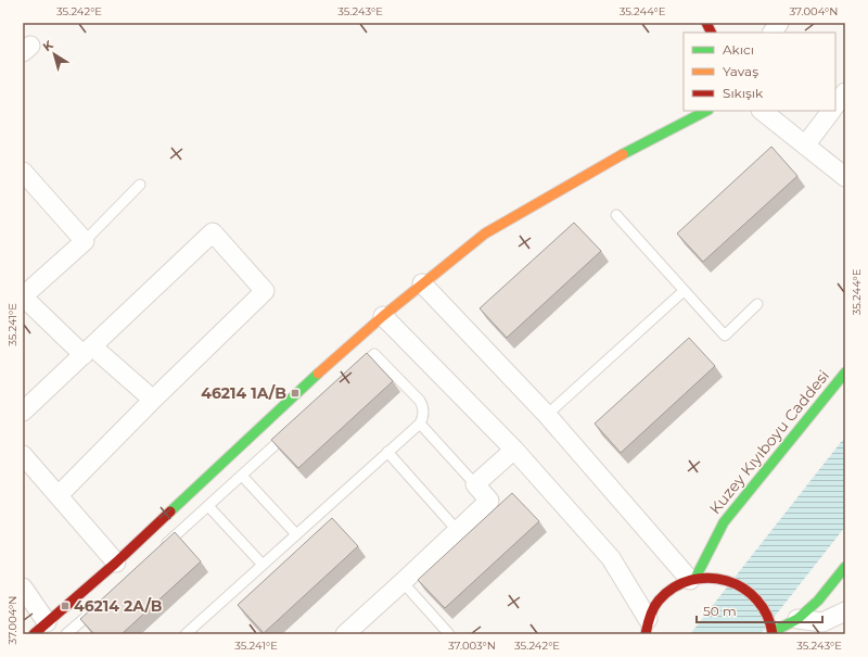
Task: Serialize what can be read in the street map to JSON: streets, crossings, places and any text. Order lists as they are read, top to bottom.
{
  "streets": {
    "main road": ["Kuzey Kıyıboyu Caddesi"]
  },
  "places": {
    "transit": ["46214 1A/B", "46214 2A/B"]
  },
  "legend": ["Akıcı", "Yavaş", "Sıkışık"],
  "scale_bar": "50 m",
  "north": "top left",
  "coordinates": [
    "35.242°E",
    "35.243°E",
    "35.244°E",
    "37.004°N",
    "35.241°E",
    "37.003°N"
  ]
}
